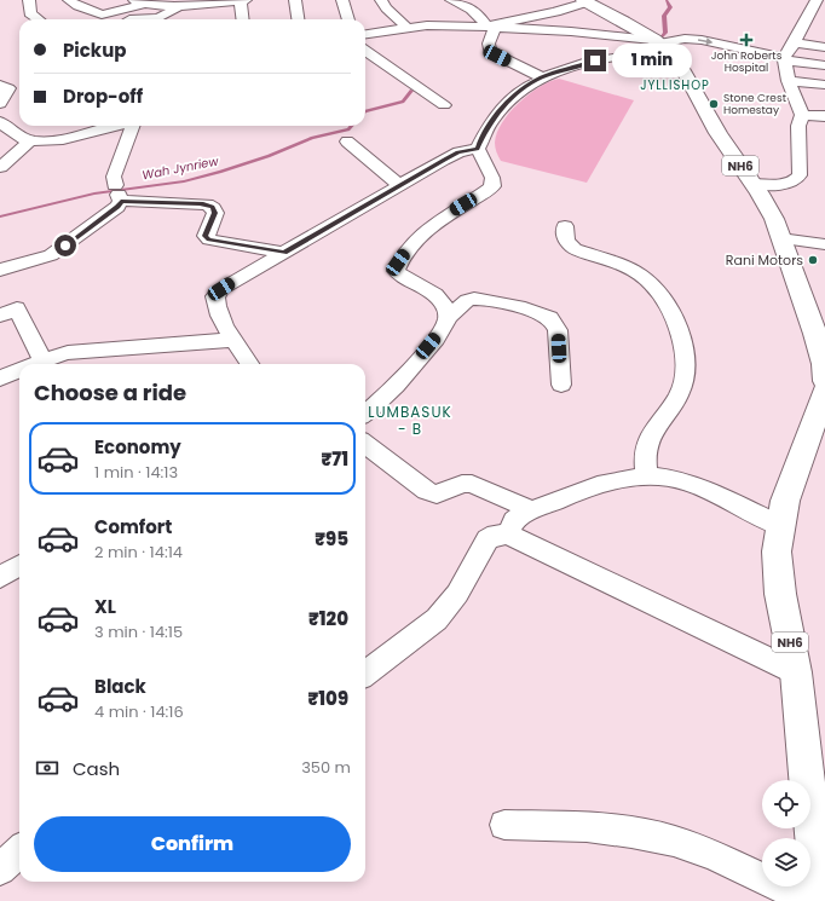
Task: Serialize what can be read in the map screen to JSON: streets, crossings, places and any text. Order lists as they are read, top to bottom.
{
  "streets": {
    "highway": ["NH6"]
  },
  "districts": ["JYLLISHOP", "LUMBASUK - B"],
  "water": ["Wah Jynriew"],
  "places": {
    "health": ["John Roberts Hospital"],
    "other": ["Stone Crest Homestay", "Rani Motors"]
  },
  "page": {
    "banner": ["Pickup", "Drop-off"],
    "bubble": "1 min",
    "heading": "Choose a ride",
    "list": [
      {
        "name": "Economy",
        "note": "1 min · 14:13",
        "value": "₹71"
      },
      {
        "name": "Comfort",
        "note": "2 min · 14:14",
        "value": "₹95"
      },
      {
        "name": "XL",
        "note": "3 min · 14:15",
        "value": "₹120"
      },
      {
        "name": "Black",
        "note": "4 min · 14:16",
        "value": "₹109"
      }
    ],
    "pay": ["Cash", "350 m"],
    "buttons": "Confirm"
  }
}
